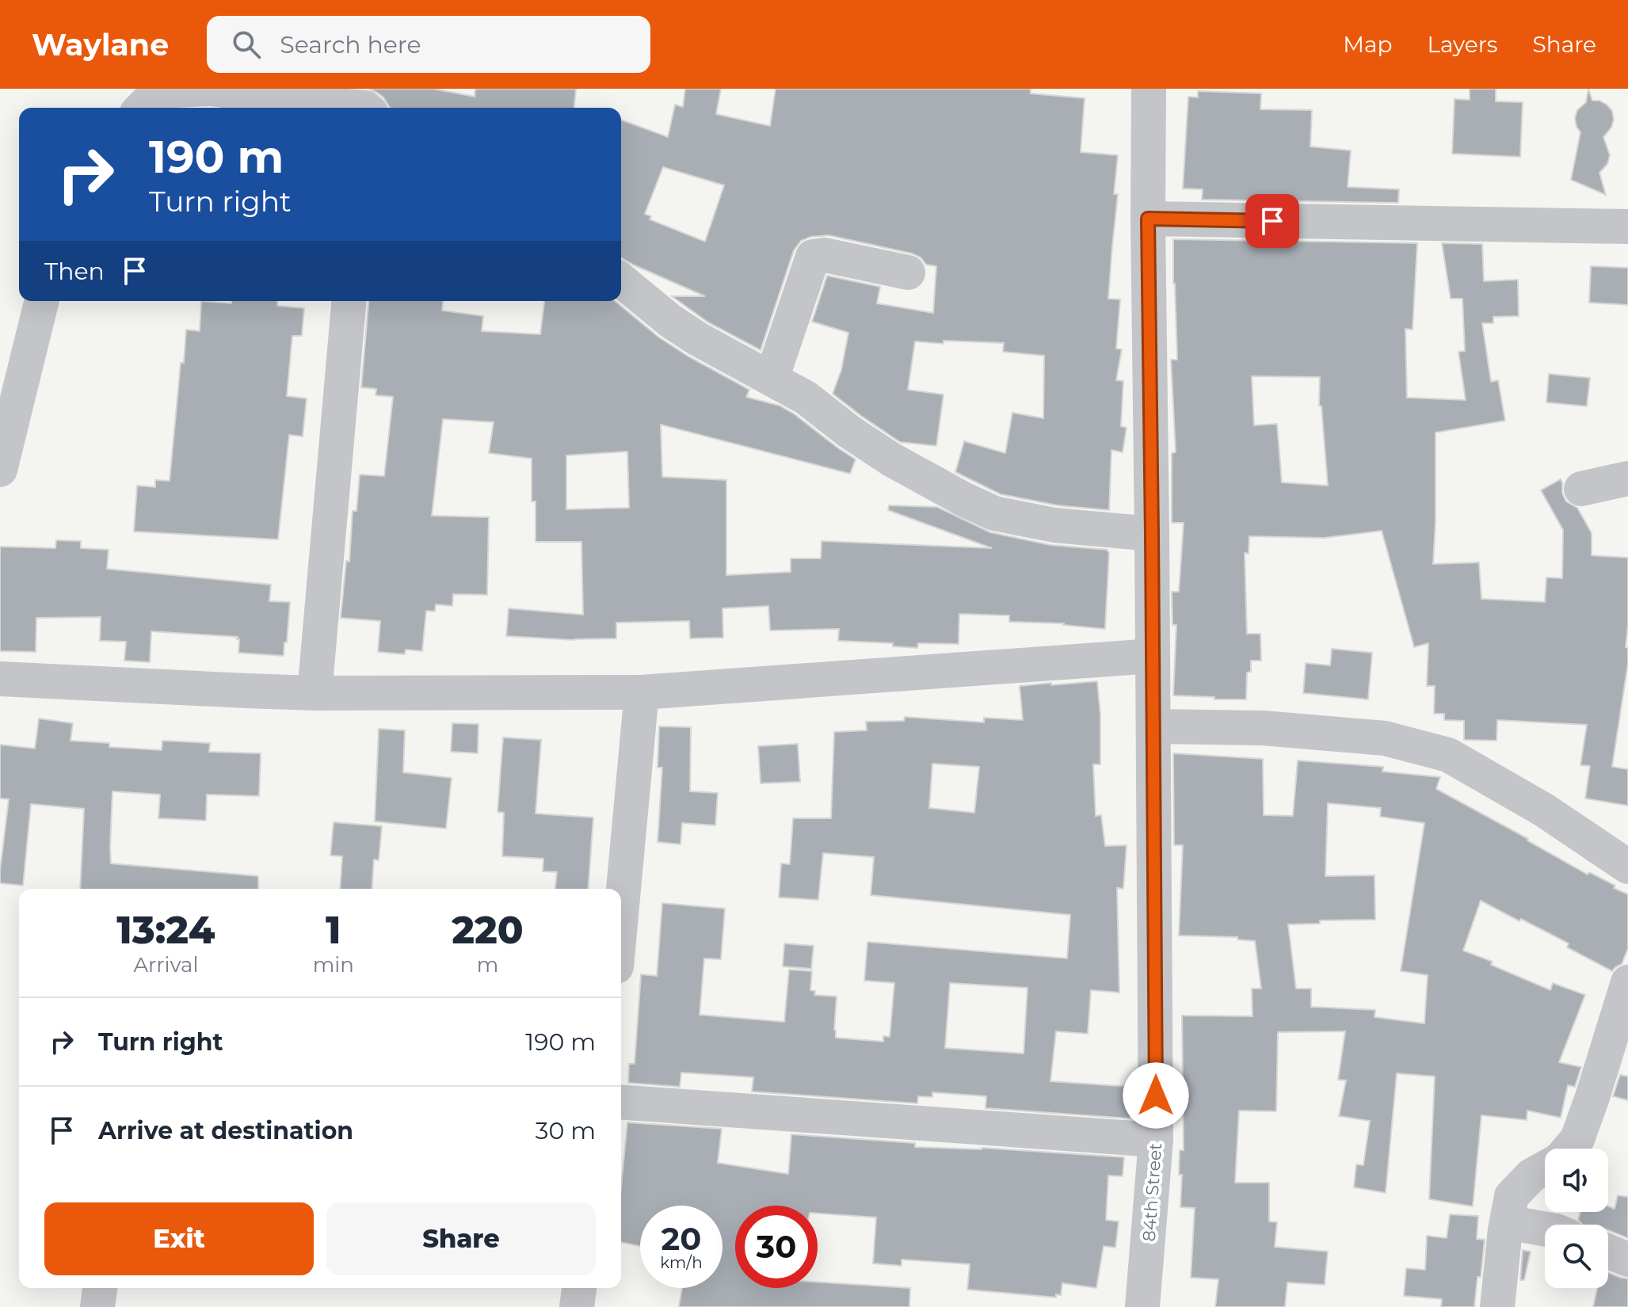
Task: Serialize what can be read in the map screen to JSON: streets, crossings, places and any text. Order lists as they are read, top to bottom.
{
  "streets": {
    "street": ["84th Street"]
  },
  "page": {
    "header": "Waylane",
    "search": "Search here",
    "nav": ["Map", "Layers", "Share"],
    "turn": ["190 m", "Turn right"],
    "then": "Then",
    "eta": [
      "13:24",
      "Arrival",
      "1",
      "min",
      "220",
      "m"
    ],
    "list": [
      {
        "name": "Turn right",
        "value": "190 m"
      },
      {
        "name": "Arrive at destination",
        "value": "30 m"
      }
    ],
    "buttons": ["Exit", "Share"],
    "speed": "20 km/h",
    "limit": "30"
  }
}
